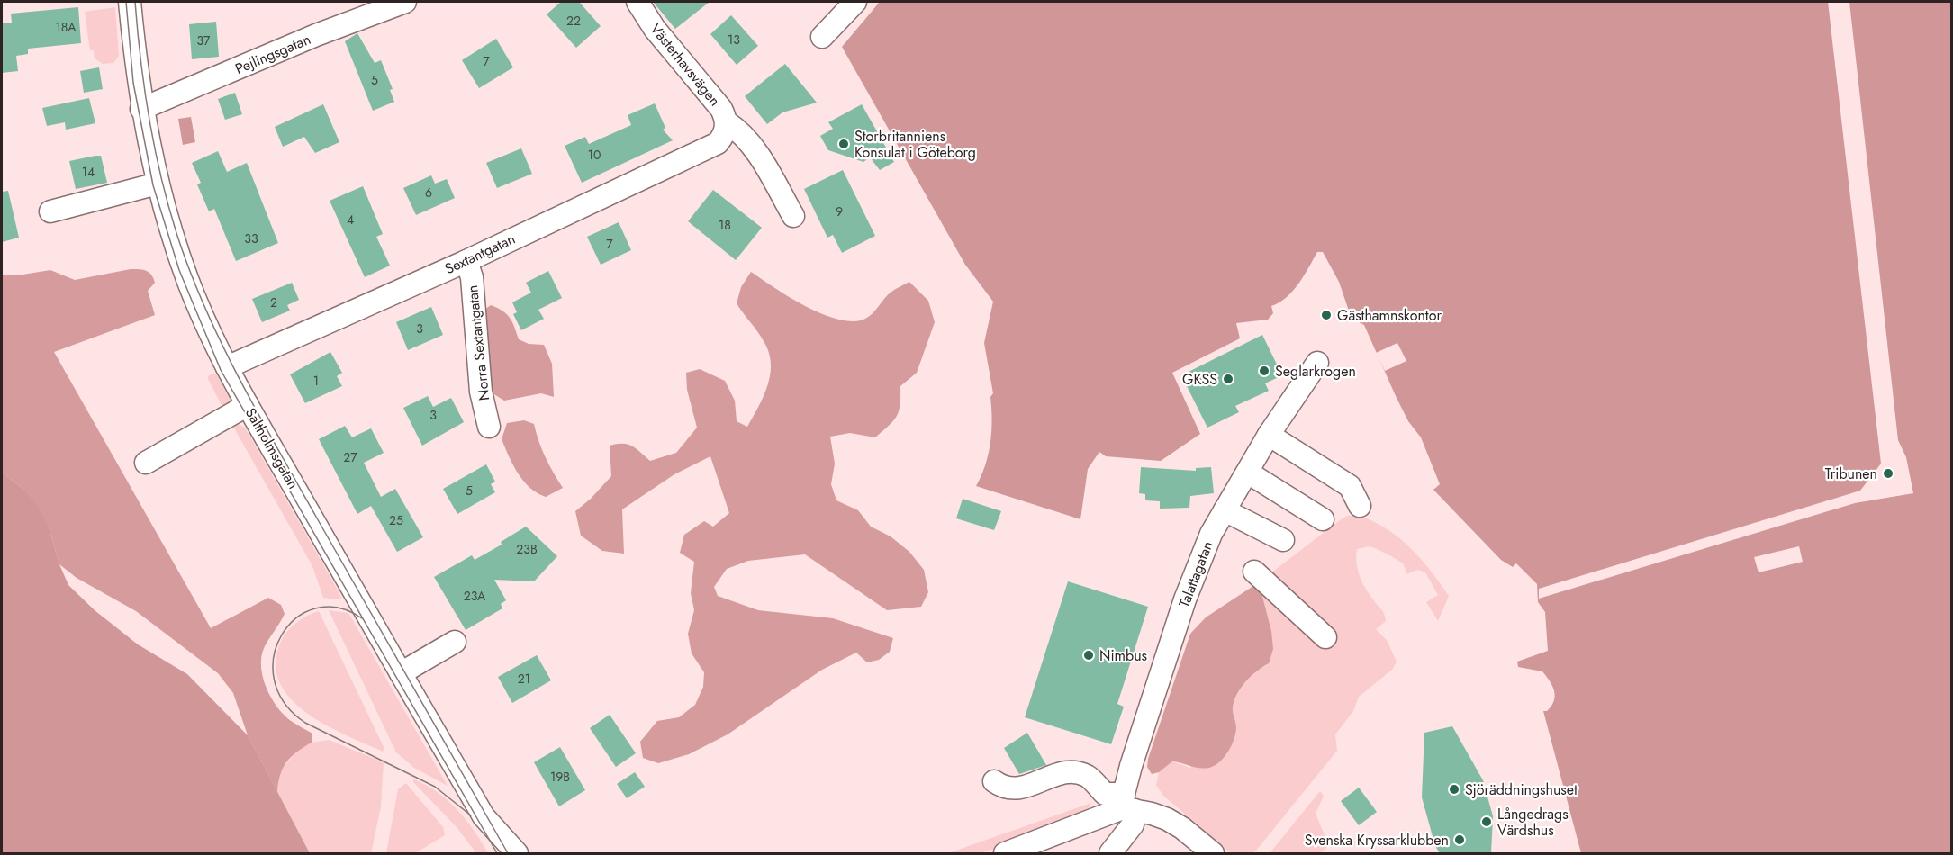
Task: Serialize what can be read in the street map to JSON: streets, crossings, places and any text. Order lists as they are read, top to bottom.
{
  "streets": {
    "street": [
      "Pejlingsgatan",
      "Västerhavsvägen",
      "Sextantgatan",
      "Norra Sextantgatan",
      "Saltholmsgatan",
      "Talattagatan"
    ]
  },
  "crossings": [
    ["Pejlingsgatan", "Saltholmsgatan"],
    ["Västerhavsvägen", "Sextantgatan"],
    ["Sextantgatan", "Norra Sextantgatan"],
    ["Sextantgatan", "Saltholmsgatan"]
  ],
  "places": [
    "Storbritanniens Konsulat i Göteborg",
    "Gästhamnskontor",
    "Seglarkrogen",
    "GKSS",
    "Tribunen",
    "Nimbus",
    "Sjöräddningshuset",
    "Långedrags Värdshus",
    "Svenska Kryssarklubben"
  ],
  "house_numbers": [
    "22",
    "18A",
    "13",
    "37",
    "7",
    "5",
    "10",
    "14",
    "6",
    "9",
    "4",
    "18",
    "33",
    "7",
    "2",
    "3",
    "1",
    "3",
    "27",
    "5",
    "25",
    "23B",
    "23A",
    "21",
    "19B"
  ]
}
